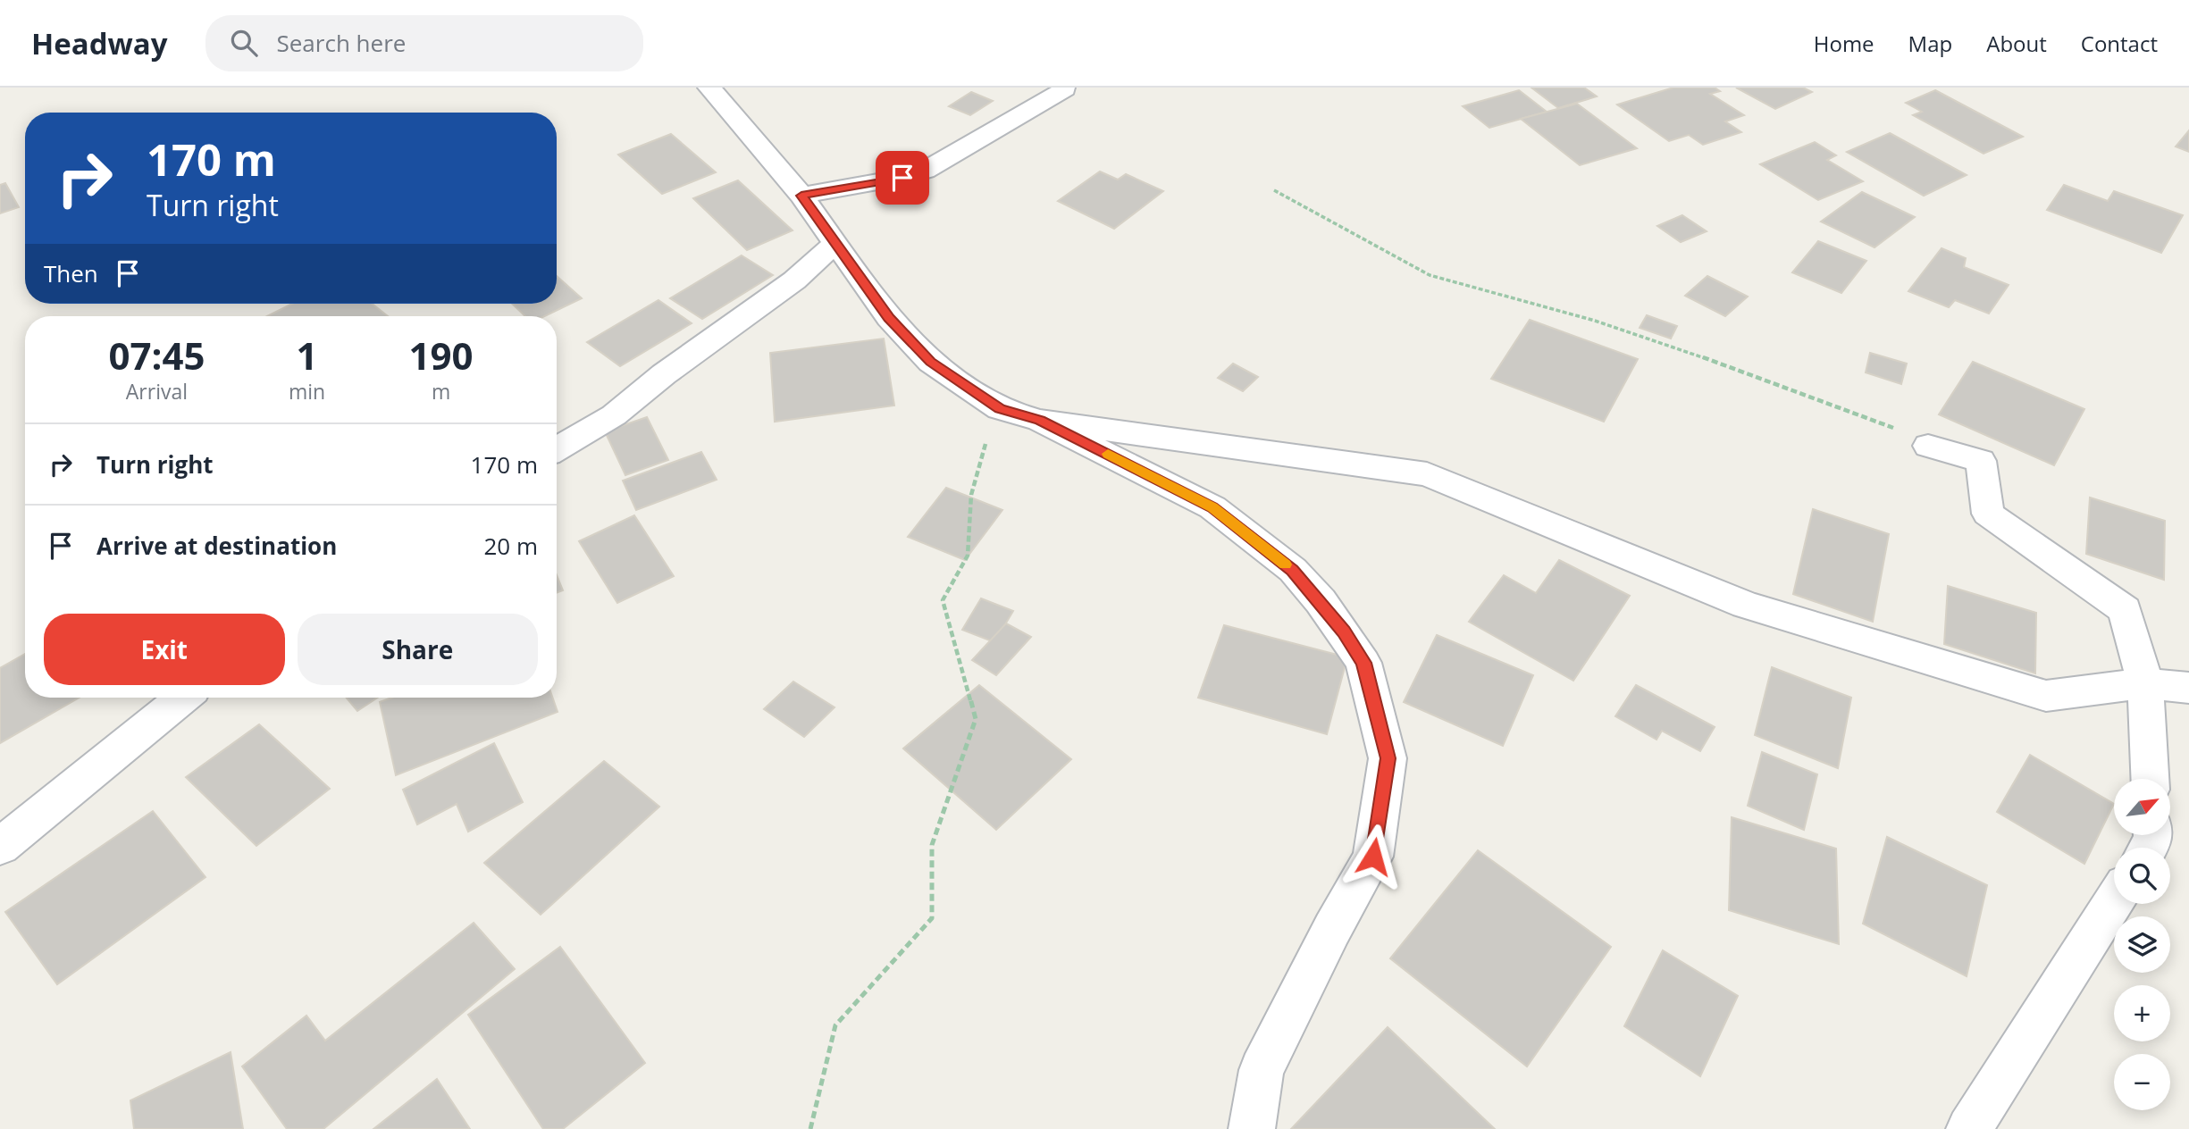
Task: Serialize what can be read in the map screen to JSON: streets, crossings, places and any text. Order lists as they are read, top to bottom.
{
  "north": "top right",
  "page": {
    "header": "Headway",
    "search": "Search here",
    "nav": [
      "Home",
      "Map",
      "About",
      "Contact"
    ],
    "turn": ["170 m", "Turn right"],
    "then": "Then",
    "eta": [
      "07:45",
      "Arrival",
      "1",
      "min",
      "190",
      "m"
    ],
    "list": [
      {
        "name": "Turn right",
        "value": "170 m"
      },
      {
        "name": "Arrive at destination",
        "value": "20 m"
      }
    ],
    "buttons": ["Exit", "Share"],
    "map_buttons": ["+", "−"]
  }
}
